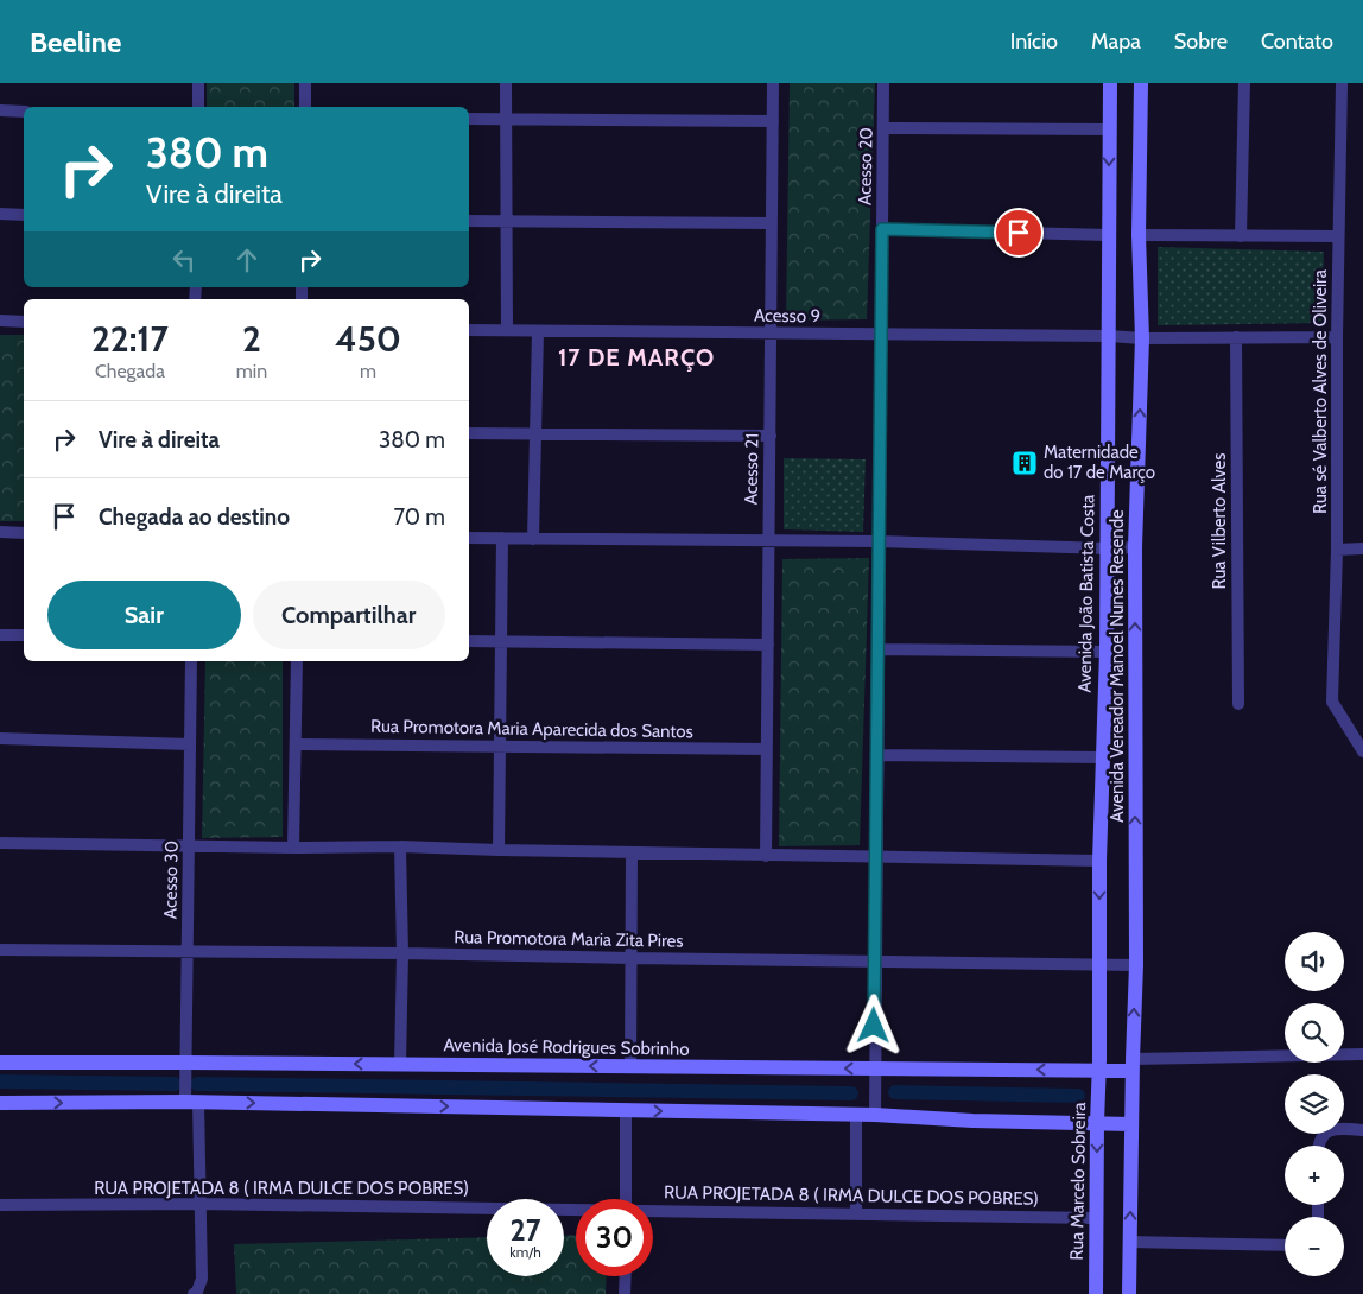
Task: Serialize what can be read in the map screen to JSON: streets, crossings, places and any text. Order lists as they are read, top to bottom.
{
  "streets": {
    "street": [
      "Acesso 20",
      "Acesso 9",
      "Rua sé Valberto Alves de Oliveira",
      "Acesso 21",
      "Rua Vilberto Alves",
      "Avenida João Batista Costa",
      "Avenida Vereador Manoel Nunes Resende",
      "Rua Promotora Maria Aparecida dos Santos",
      "Acesso 30",
      "Rua Promotora Maria Zita Pires",
      "Avenida José Rodrigues Sobrinho",
      "Rua Marcelo Sobreira",
      "RUA PROJETADA 8 ( IRMA DULCE DOS POBRES)"
    ]
  },
  "crossings": [
    ["Acesso 20", "Acesso 9"],
    ["Acesso 20", "Rua Promotora Maria Zita Pires"],
    ["Acesso 20", "Avenida José Rodrigues Sobrinho"],
    ["Acesso 9", "Rua sé Valberto Alves de Oliveira"],
    ["Acesso 9", "Acesso 21"],
    ["Acesso 9", "Rua Vilberto Alves"],
    ["Acesso 9", "Avenida João Batista Costa"],
    ["Acesso 9", "Avenida Vereador Manoel Nunes Resende"],
    ["Acesso 21", "Rua Promotora Maria Aparecida dos Santos"],
    ["Avenida João Batista Costa", "Rua Promotora Maria Zita Pires"],
    ["Avenida João Batista Costa", "Avenida José Rodrigues Sobrinho"],
    ["Avenida João Batista Costa", "Rua Marcelo Sobreira"],
    ["Avenida Vereador Manoel Nunes Resende", "Rua Promotora Maria Zita Pires"],
    ["Avenida Vereador Manoel Nunes Resende", "Avenida José Rodrigues Sobrinho"],
    ["Acesso 30", "Rua Promotora Maria Zita Pires"],
    ["Acesso 30", "Avenida José Rodrigues Sobrinho"],
    ["Acesso 30", "RUA PROJETADA 8 ( IRMA DULCE DOS POBRES)"],
    ["Avenida José Rodrigues Sobrinho", "Rua Marcelo Sobreira"],
    ["Rua Marcelo Sobreira", "RUA PROJETADA 8 ( IRMA DULCE DOS POBRES)"]
  ],
  "one_way": ["Avenida Vereador Manoel Nunes Resende"],
  "districts": ["17 DE MARÇO"],
  "places": {
    "building": ["Maternidade do 17 de Março"]
  },
  "page": {
    "header": "Beeline",
    "nav": [
      "Início",
      "Mapa",
      "Sobre",
      "Contato"
    ],
    "turn": ["380 m", "Vire à direita"],
    "eta": [
      "22:17",
      "Chegada",
      "2",
      "min",
      "450",
      "m"
    ],
    "list": [
      {
        "name": "Vire à direita",
        "value": "380 m"
      },
      {
        "name": "Chegada ao destino",
        "value": "70 m"
      }
    ],
    "buttons": ["Sair", "Compartilhar"],
    "map_buttons": ["+", "−"],
    "speed": "27 km/h",
    "limit": "30"
  }
}
